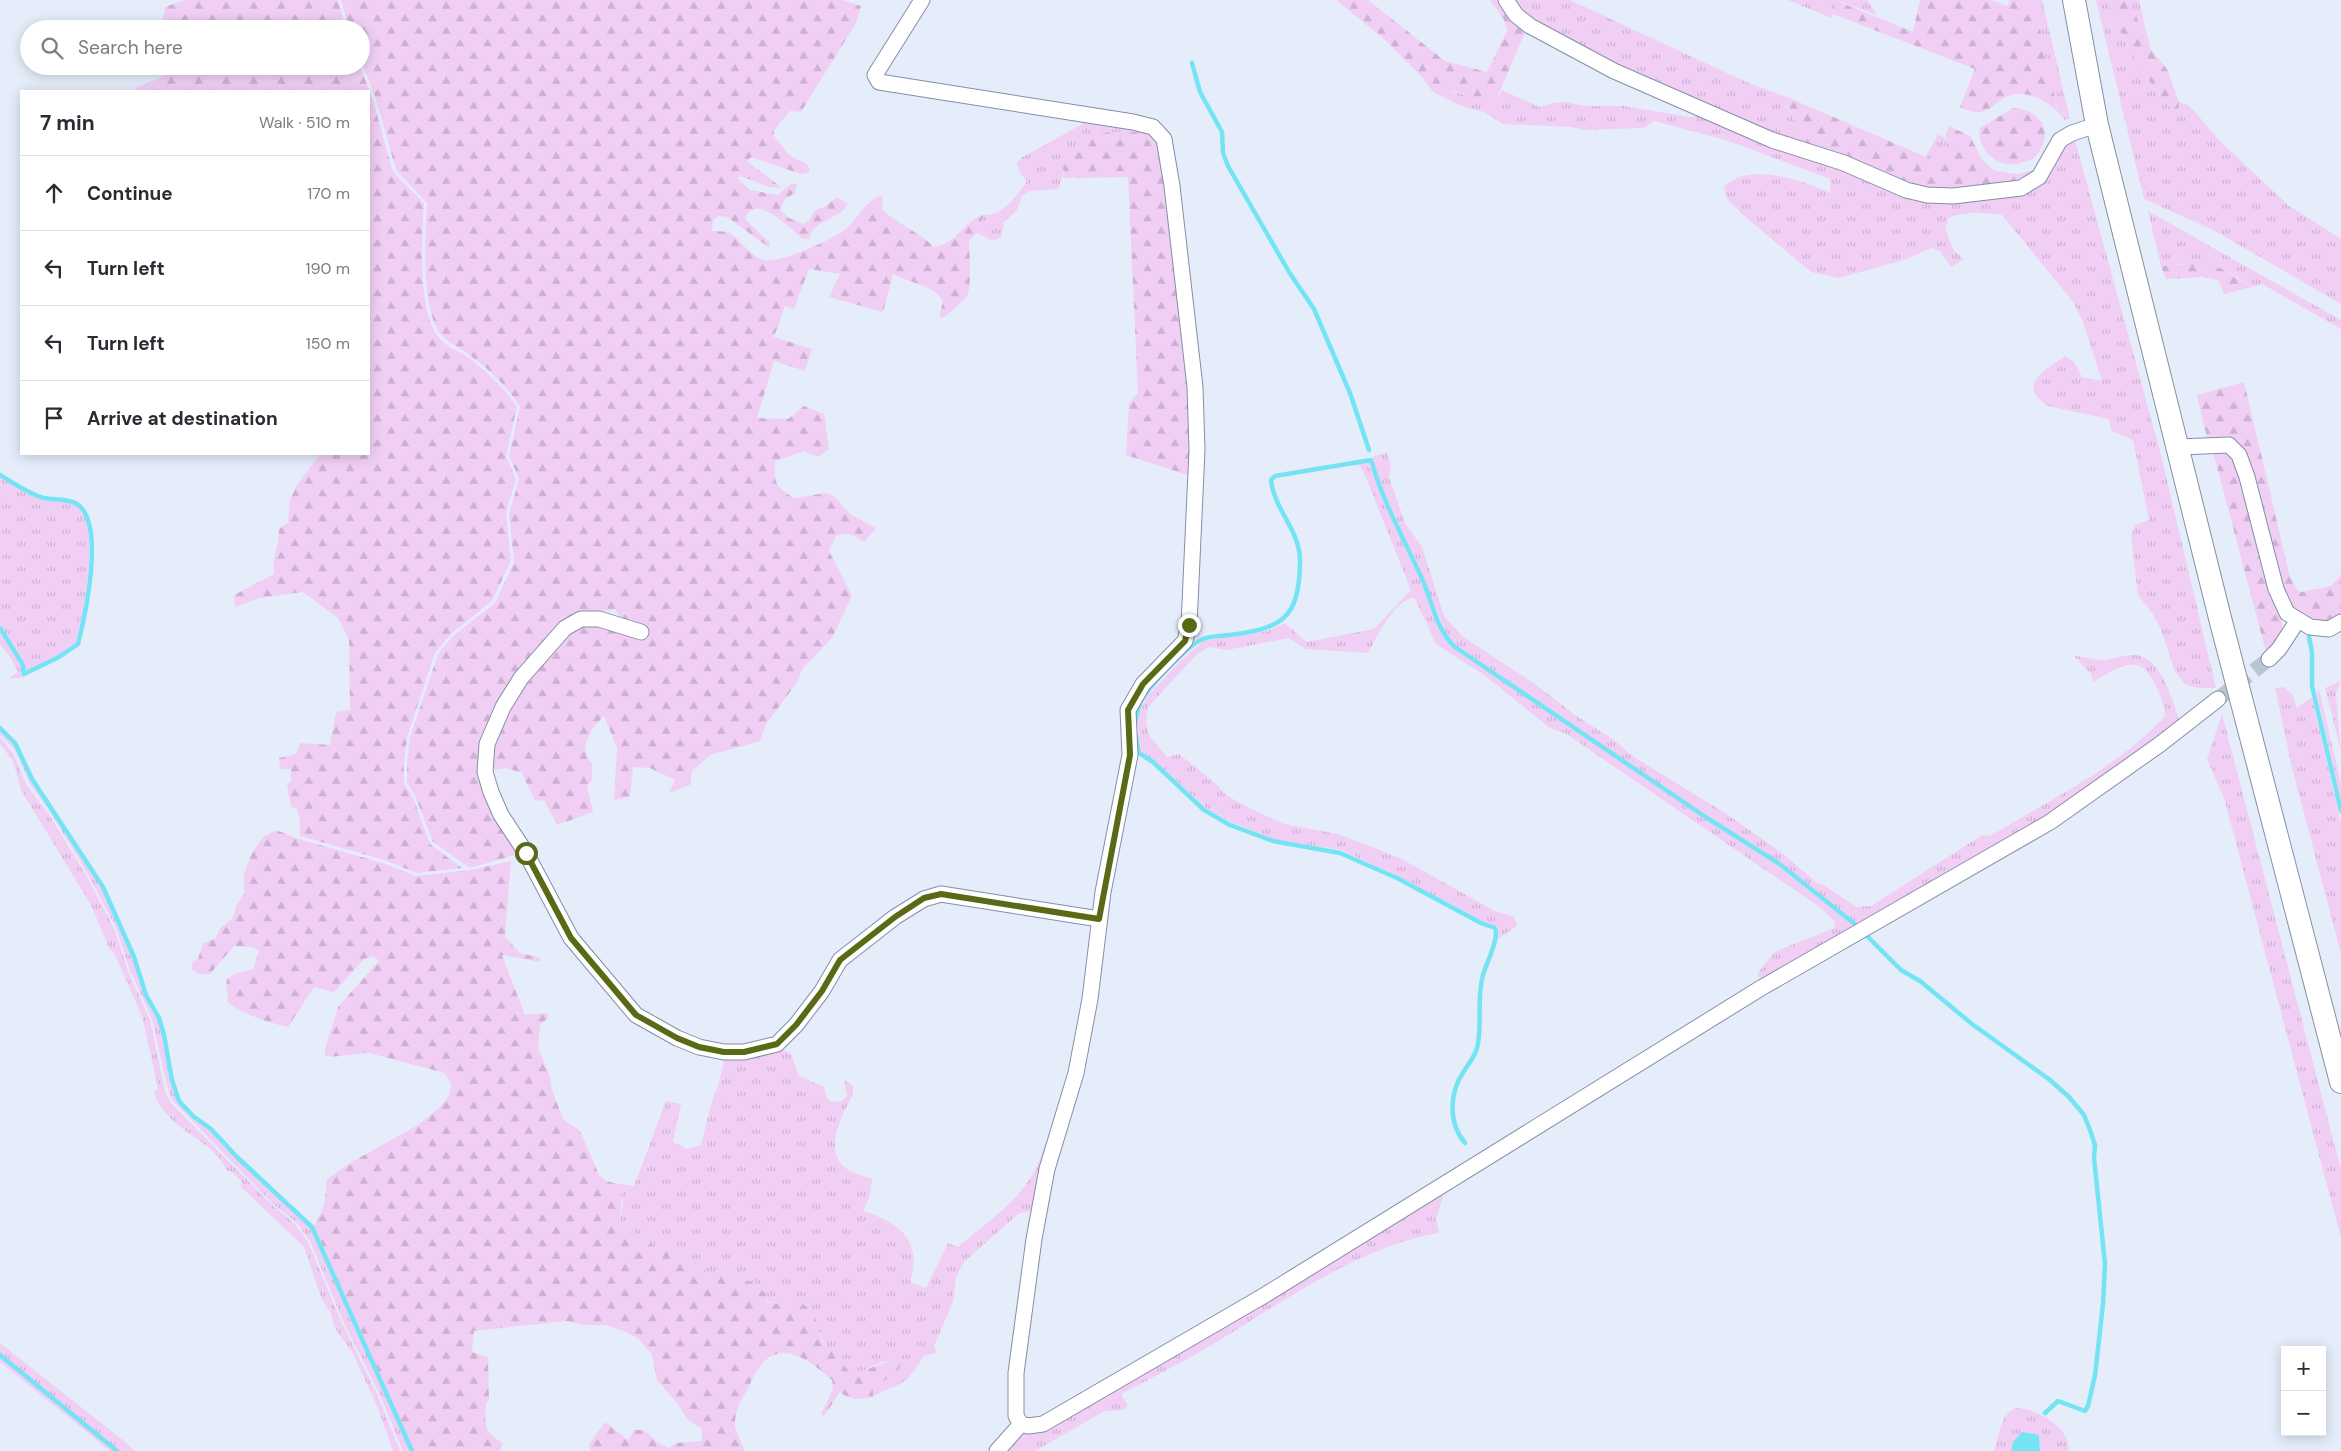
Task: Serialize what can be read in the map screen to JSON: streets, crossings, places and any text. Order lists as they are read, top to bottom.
{
  "page": {
    "search": "Search here",
    "heading": ["7 min", "Walk · 510 m"],
    "list": [
      ["Continue", "170 m"],
      ["Turn left", "190 m"],
      ["Turn left", "150 m"],
      "Arrive at destination"
    ],
    "map_buttons": ["+", "−"]
  }
}
